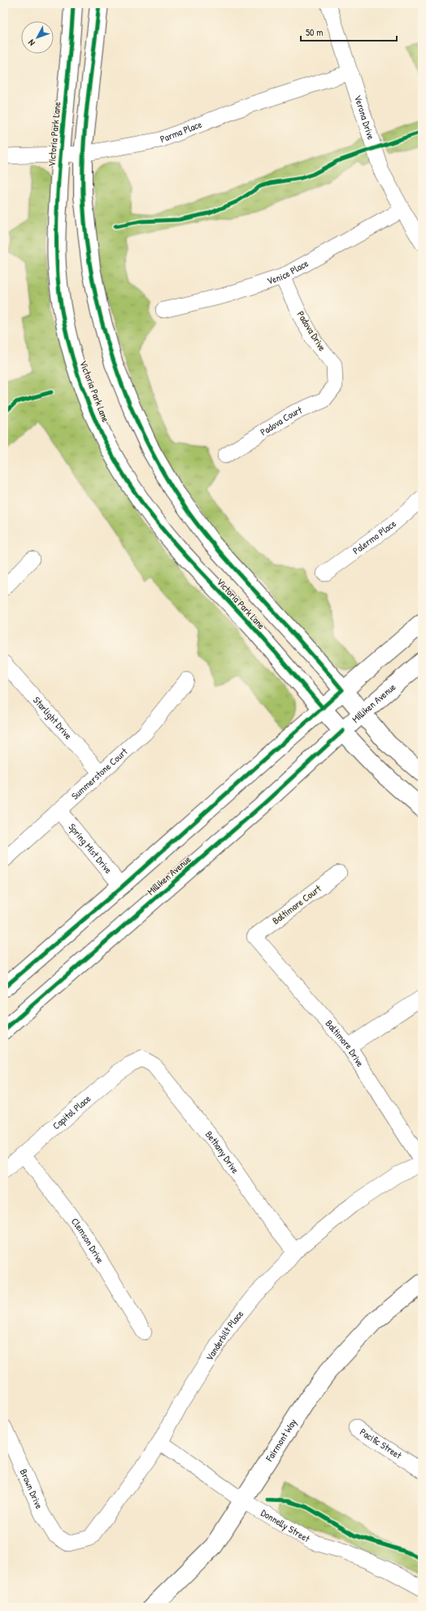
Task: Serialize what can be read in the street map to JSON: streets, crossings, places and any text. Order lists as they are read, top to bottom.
{
  "streets": {
    "street": [
      "Verona Drive",
      "Parma Place",
      "Victoria Park Lane",
      "Venice Place",
      "Padova Drive",
      "Padova Court",
      "Palermo Place",
      "Milliken Avenue",
      "Starlight Drive",
      "Summerstone Court",
      "Spring Mist Drive",
      "Baltimore Court",
      "Baltimore Drive",
      "Capitol Place",
      "Bethany Drive",
      "Clemson Drive",
      "Vanderbilt Place",
      "Fairmont Way",
      "Pacific Street",
      "Brown Drive",
      "Donnelly Street"
    ]
  },
  "crossings": [
    ["Verona Drive", "Parma Place"],
    ["Verona Drive", "Venice Place"],
    ["Parma Place", "Victoria Park Lane"],
    ["Victoria Park Lane", "Milliken Avenue"],
    ["Venice Place", "Padova Drive"],
    ["Padova Drive", "Padova Court"],
    ["Starlight Drive", "Summerstone Court"],
    ["Summerstone Court", "Spring Mist Drive"],
    ["Baltimore Court", "Baltimore Drive"],
    ["Capitol Place", "Bethany Drive"],
    ["Capitol Place", "Clemson Drive"],
    ["Bethany Drive", "Vanderbilt Place"],
    ["Vanderbilt Place", "Brown Drive"],
    ["Vanderbilt Place", "Donnelly Street"],
    ["Fairmont Way", "Donnelly Street"]
  ],
  "scale_bar": "50 m",
  "north": "bottom left"
}
